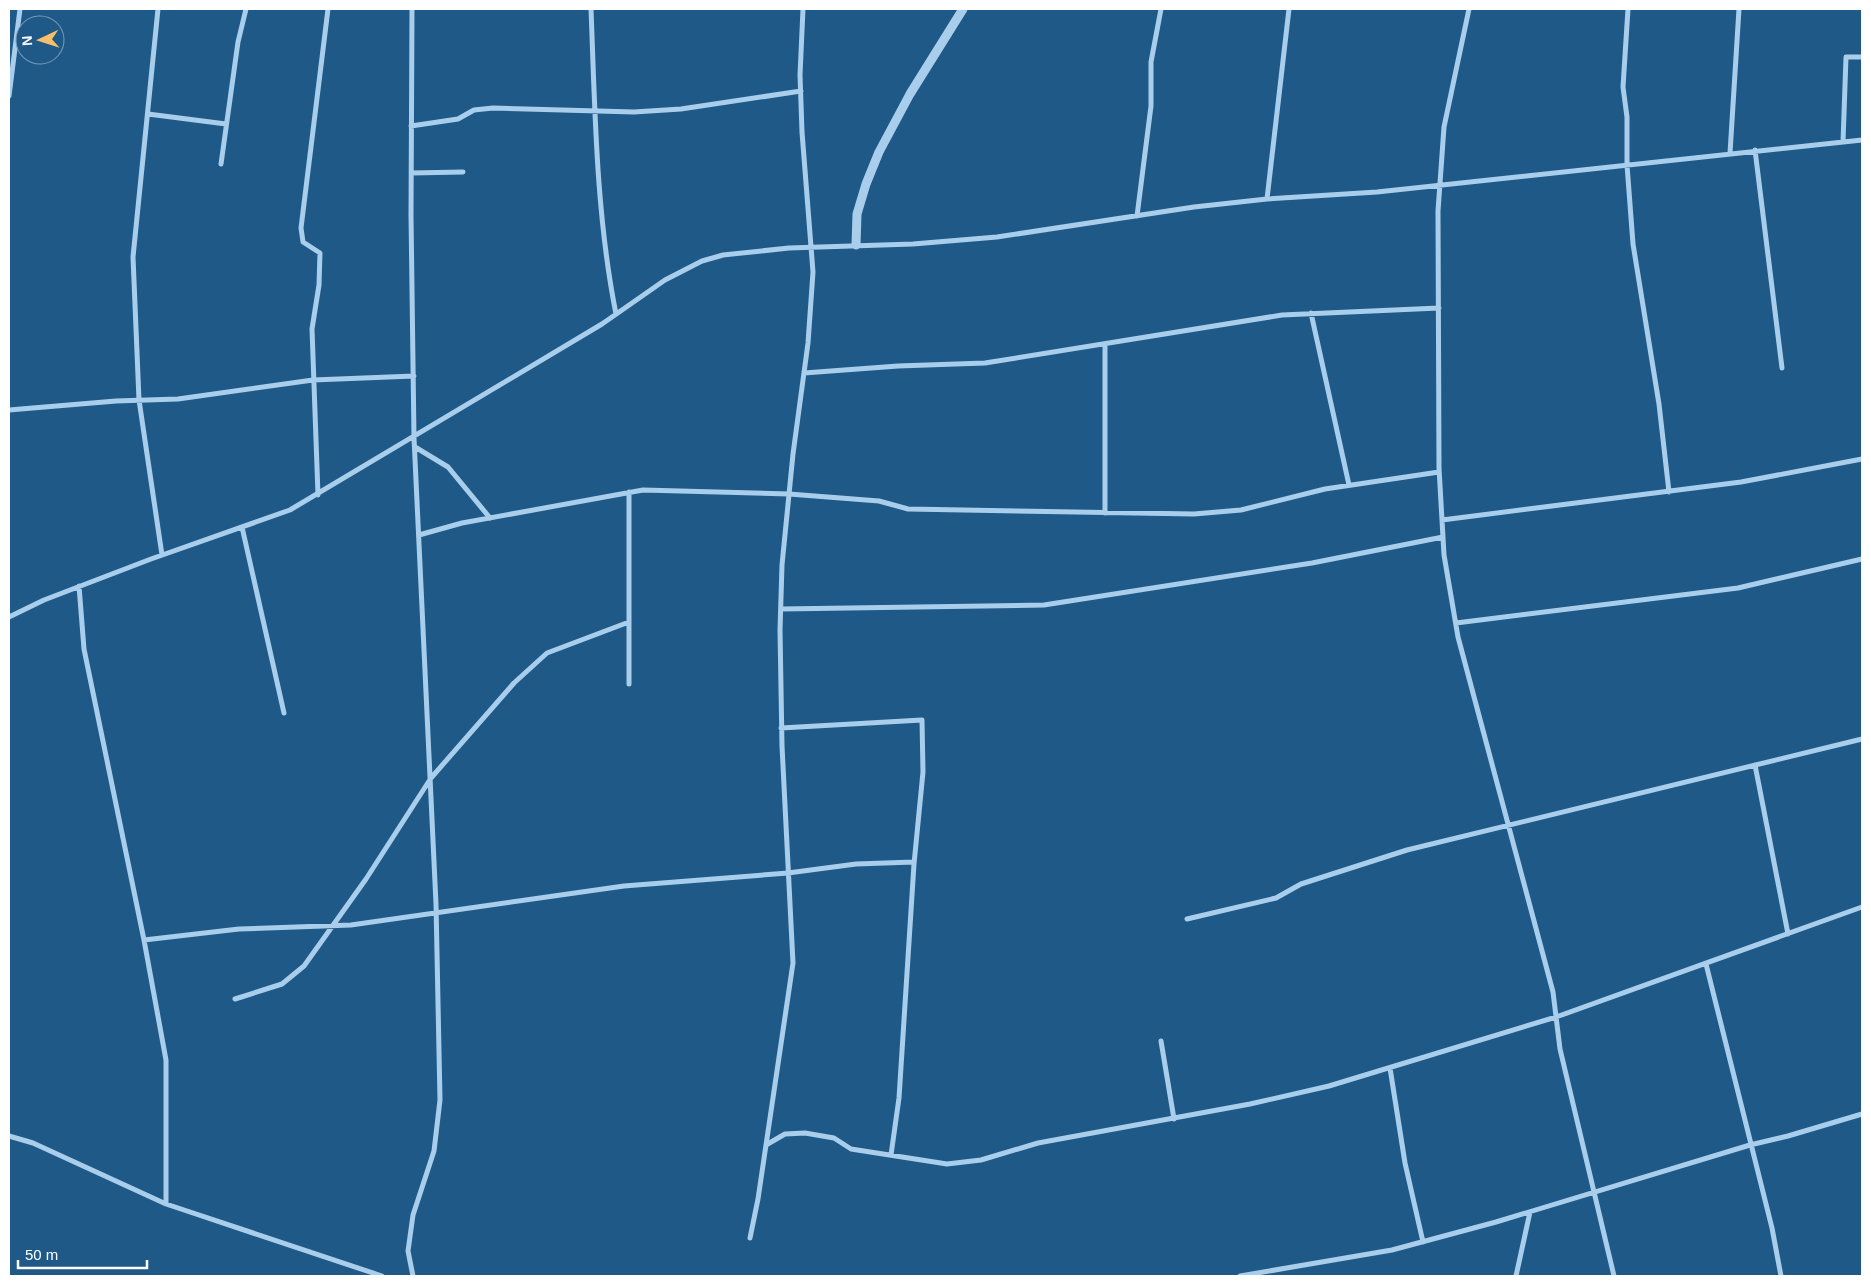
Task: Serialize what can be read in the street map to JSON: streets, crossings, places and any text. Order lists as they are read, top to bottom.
{
  "scale_bar": "50 m",
  "north": "left"
}
